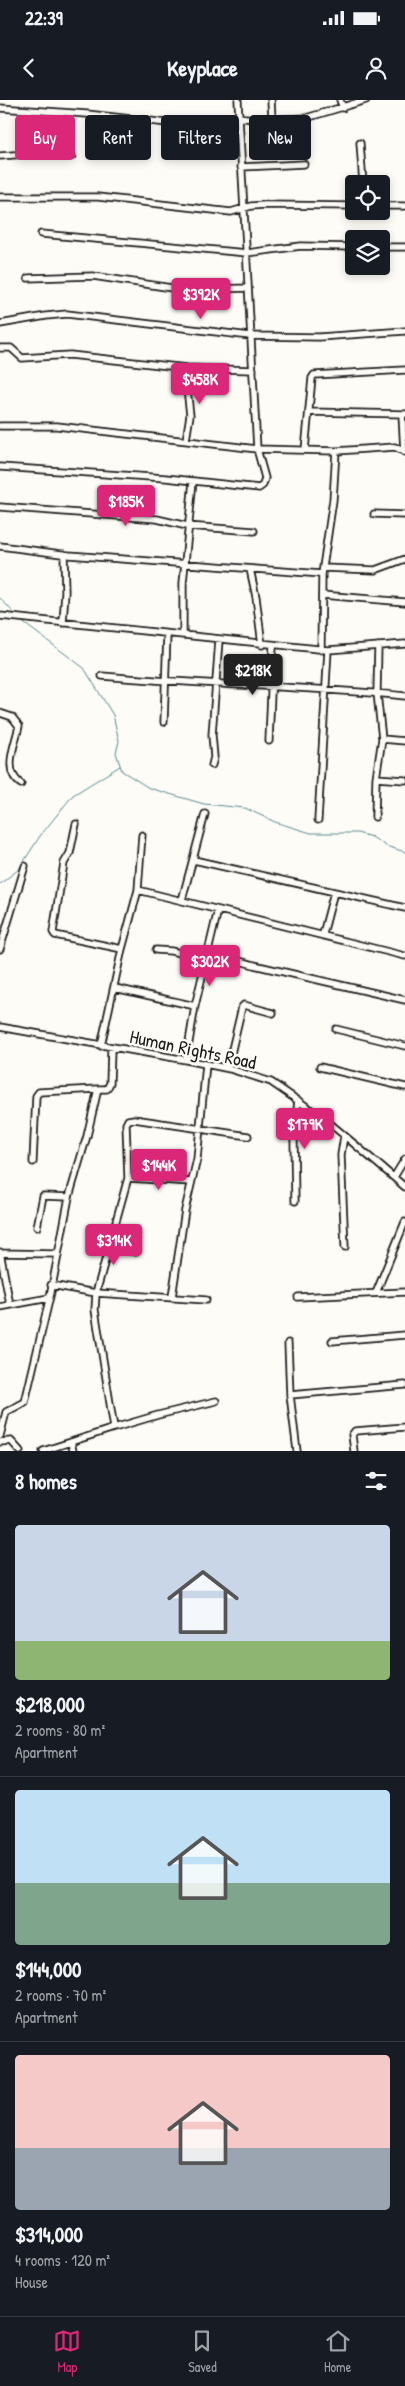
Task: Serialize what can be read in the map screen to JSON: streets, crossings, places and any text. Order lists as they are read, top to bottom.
{
  "streets": {
    "street": ["Human Rights Road"]
  },
  "page": {
    "status": "22:39",
    "header": "Keyplace",
    "chip": [
      "Buy",
      "Rent",
      "Filters",
      "New"
    ],
    "price": [
      "$392K",
      "$458K",
      "$185K",
      "$218K",
      "$302K",
      "$179K",
      "$144K",
      "$314K"
    ],
    "heading": "8 homes",
    "list": [
      {
        "name": "$218,000",
        "note": "2 rooms · 80 m² · Apartment"
      },
      {
        "name": "$144,000",
        "note": "2 rooms · 70 m² · Apartment"
      },
      {
        "name": "$314,000",
        "note": "4 rooms · 120 m² · House"
      }
    ],
    "tabs": ["Map", "Saved", "Home"]
  }
}
